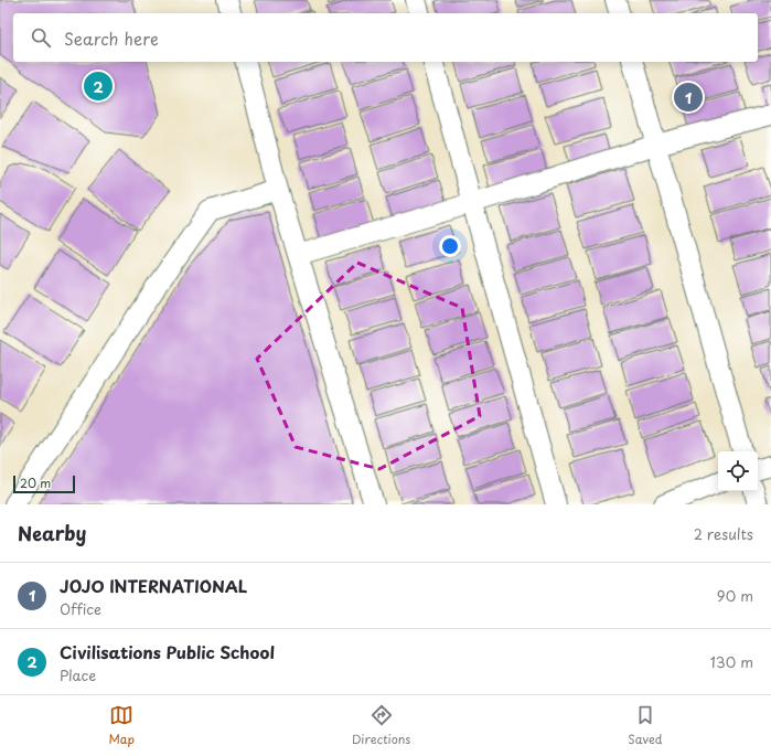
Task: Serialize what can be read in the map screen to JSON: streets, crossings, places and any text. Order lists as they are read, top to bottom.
{
  "scale_bar": "20 m",
  "page": {
    "search": "Search here",
    "pins": ["2", "1"],
    "scale": "20 m",
    "heading": ["Nearby", "2 results"],
    "list": [
      {
        "mark": "1",
        "name": "JOJO INTERNATIONAL",
        "note": "Office",
        "value": "90 m"
      },
      {
        "mark": "2",
        "name": "Civilisations Public School",
        "note": "Place",
        "value": "130 m"
      }
    ],
    "nav": ["Map", "Directions", "Saved"]
  }
}
